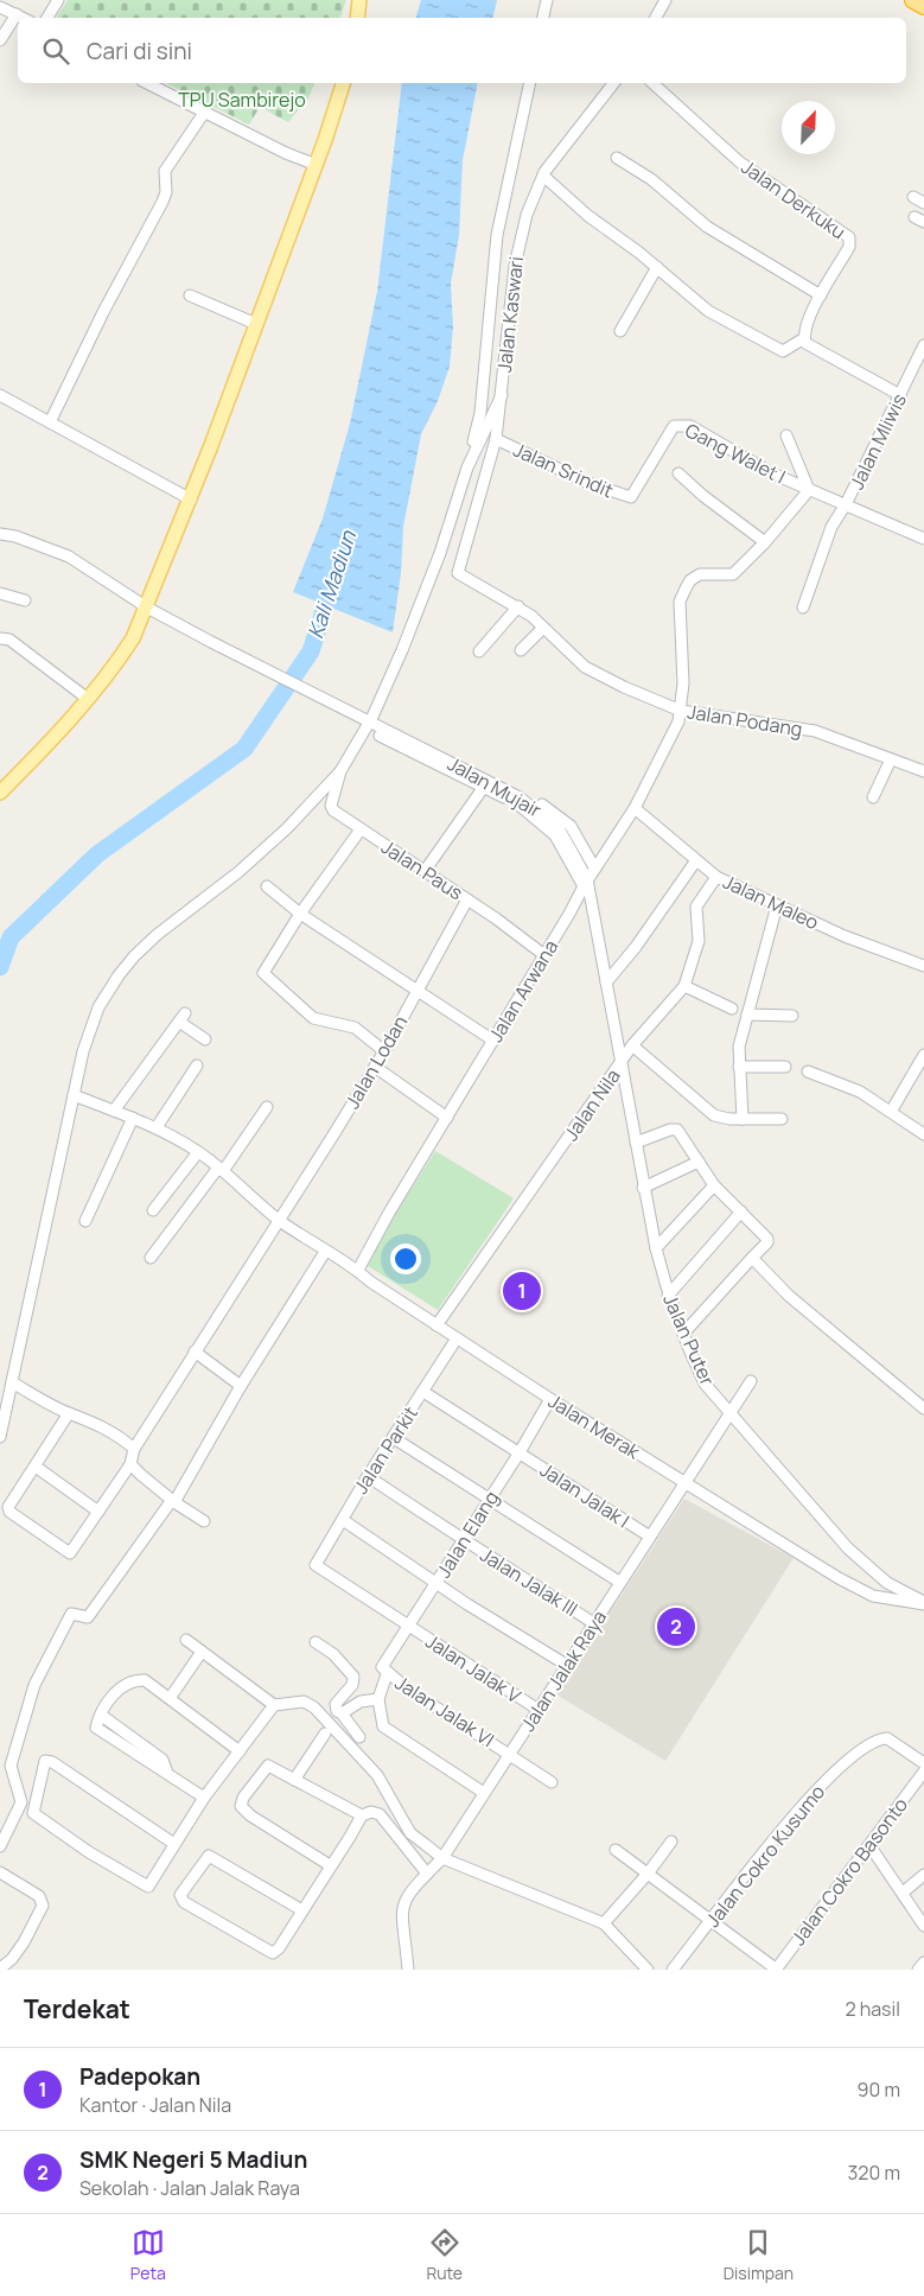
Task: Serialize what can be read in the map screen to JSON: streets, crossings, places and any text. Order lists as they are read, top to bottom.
{
  "streets": {
    "street": [
      "Jalan Derkuku",
      "Jalan Kaswari",
      "Jalan Mliwis",
      "Gang Walet I",
      "Jalan Srindit",
      "Jalan Podang",
      "Jalan Mujair",
      "Jalan Paus",
      "Jalan Maleo",
      "Jalan Arwana",
      "Jalan Lodan",
      "Jalan Nila",
      "Jalan Puter",
      "Jalan Merak",
      "Jalan Parkit",
      "Jalan Jalak I",
      "Jalan Elang",
      "Jalan Jalak III",
      "Jalan Jalak V",
      "Jalan Jalak Raya",
      "Jalan Jalak VI",
      "Jalan Cokro Kusumo",
      "Jalan Cokro Basonto"
    ]
  },
  "crossings": [
    ["Jalan Kaswari", "Jalan Srindit"],
    ["Jalan Kaswari", "Jalan Podang"],
    ["Gang Walet I", "Jalan Srindit"],
    ["Jalan Podang", "Jalan Arwana"],
    ["Jalan Mujair", "Jalan Arwana"],
    ["Jalan Mujair", "Jalan Nila"],
    ["Jalan Mujair", "Jalan Puter"],
    ["Jalan Paus", "Jalan Arwana"],
    ["Jalan Paus", "Jalan Lodan"],
    ["Jalan Maleo", "Jalan Arwana"],
    ["Jalan Maleo", "Jalan Nila"],
    ["Jalan Arwana", "Jalan Merak"],
    ["Jalan Lodan", "Jalan Merak"],
    ["Jalan Nila", "Jalan Puter"],
    ["Jalan Nila", "Jalan Merak"],
    ["Jalan Puter", "Jalan Merak"],
    ["Jalan Puter", "Jalan Jalak Raya"],
    ["Jalan Merak", "Jalan Parkit"],
    ["Jalan Merak", "Jalan Elang"],
    ["Jalan Merak", "Jalan Jalak Raya"],
    ["Jalan Parkit", "Jalan Jalak I"],
    ["Jalan Parkit", "Jalan Jalak III"],
    ["Jalan Parkit", "Jalan Jalak V"],
    ["Jalan Jalak I", "Jalan Elang"],
    ["Jalan Jalak I", "Jalan Jalak Raya"],
    ["Jalan Elang", "Jalan Jalak III"],
    ["Jalan Elang", "Jalan Jalak V"],
    ["Jalan Elang", "Jalan Jalak VI"],
    ["Jalan Jalak III", "Jalan Jalak Raya"],
    ["Jalan Jalak V", "Jalan Jalak Raya"],
    ["Jalan Jalak Raya", "Jalan Jalak VI"]
  ],
  "water": ["Kali Madiun"],
  "parks": ["TPU Sambirejo"],
  "north": "top right",
  "page": {
    "search": "Cari di sini",
    "pins": ["1", "2"],
    "heading": ["Terdekat", "2 hasil"],
    "list": [
      {
        "mark": "1",
        "name": "Padepokan",
        "note": "Kantor · Jalan Nila",
        "value": "90 m"
      },
      {
        "mark": "2",
        "name": "SMK Negeri 5 Madiun",
        "note": "Sekolah · Jalan Jalak Raya",
        "value": "320 m"
      }
    ],
    "nav": ["Peta", "Rute", "Disimpan"]
  }
}
